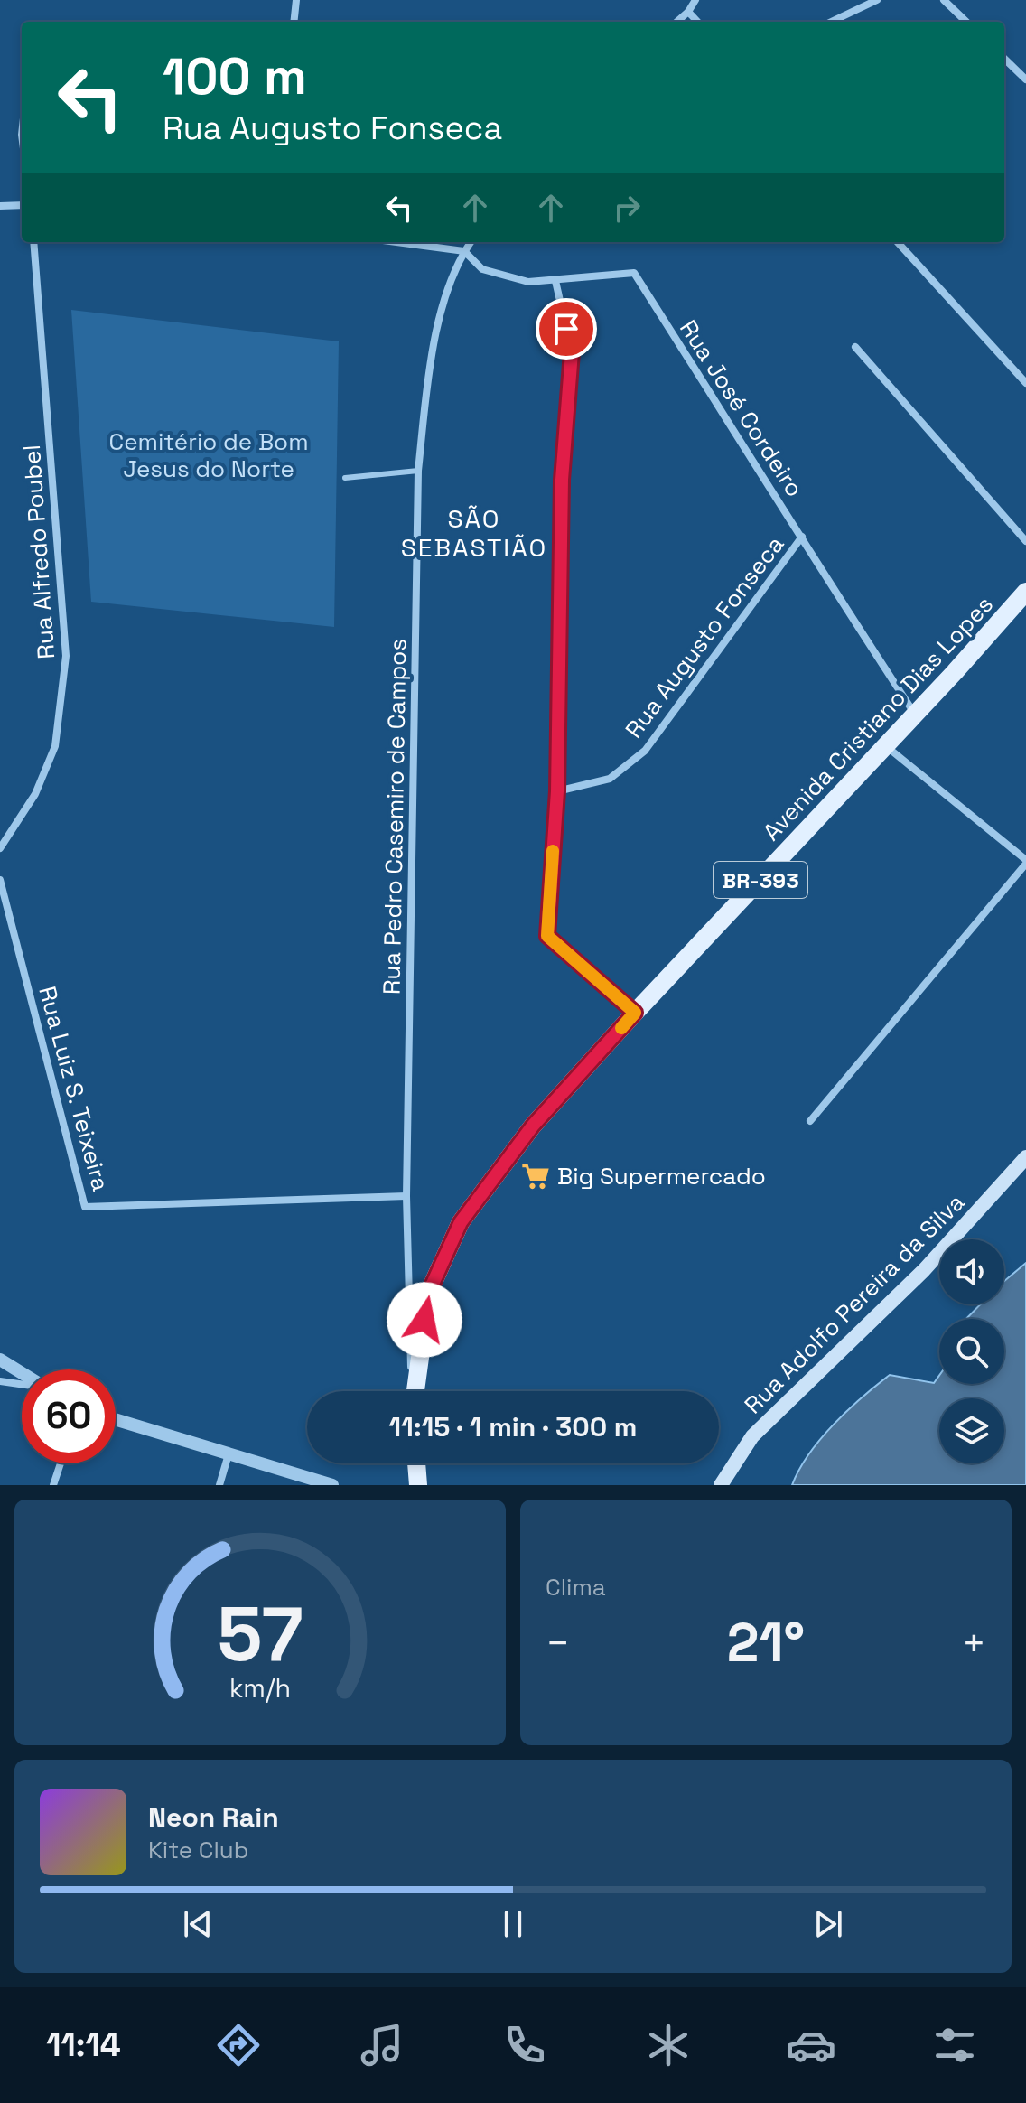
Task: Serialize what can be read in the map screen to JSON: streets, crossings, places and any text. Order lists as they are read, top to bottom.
{
  "streets": {
    "main road": ["Avenida Cristiano Dias Lopes", "BR-393", "Rua Adolfo Pereira da Silva"],
    "street": [
      "Rua José Cordeiro",
      "Rua Alfredo Poubel",
      "Rua Augusto Fonseca",
      "Rua Pedro Casemiro de Campos",
      "Rua Luiz S. Teixeira"
    ]
  },
  "crossings": [
    ["Rua José Cordeiro", "Rua Augusto Fonseca"],
    ["Rua José Cordeiro", "Avenida Cristiano Dias Lopes"],
    ["Rua José Cordeiro", "Rua Pedro Casemiro de Campos"],
    ["Rua Pedro Casemiro de Campos", "Rua Luiz S. Teixeira"]
  ],
  "districts": ["SÃO SEBASTIÃO"],
  "parks": ["Cemitério de Bom Jesus do Norte"],
  "places": {
    "supermarket": ["Big Supermercado"]
  },
  "page": {
    "turn": ["100 m", "Rua Augusto Fonseca"],
    "limit": "60",
    "trip": "11:15 · 1 min · 300 m",
    "tile": "Clima",
    "heat": ["−", "21°", "+"],
    "song": ["Neon Rain", "Kite Club"],
    "tabs": "11:14",
    "gauge": ["57", "km/h"]
  }
}
